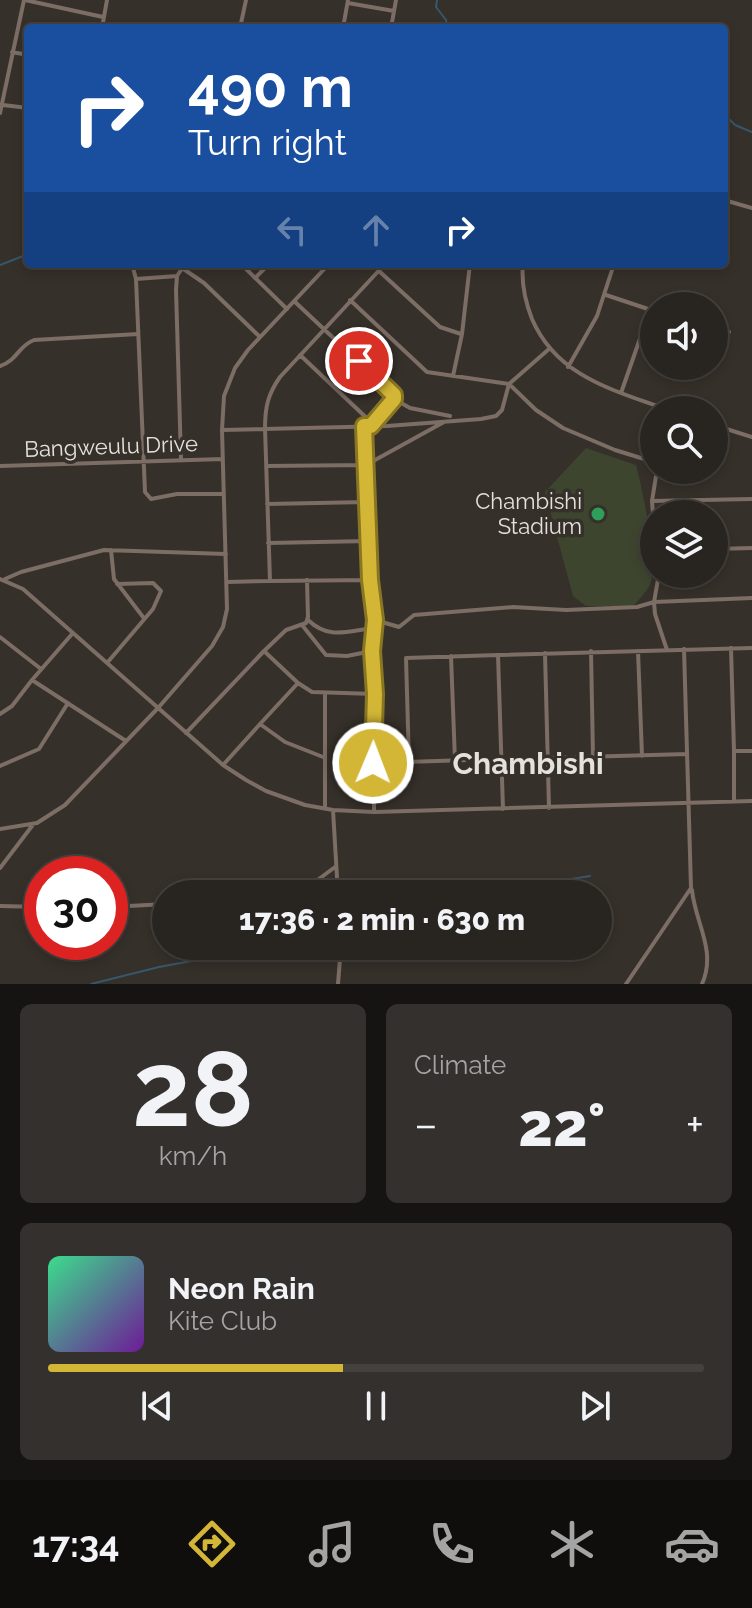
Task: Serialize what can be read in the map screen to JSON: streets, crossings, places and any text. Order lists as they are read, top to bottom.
{
  "streets": {
    "street": ["Bangweulu Drive"]
  },
  "districts": ["Chambishi"],
  "places": ["Chambishi Stadium"],
  "page": {
    "turn": ["490 m", "Turn right"],
    "limit": "30",
    "trip": "17:36 · 2 min · 630 m",
    "tile": [
      ["28", "km/h"],
      "Climate"
    ],
    "heat": ["−", "22°", "+"],
    "song": ["Neon Rain", "Kite Club"],
    "tabs": "17:34"
  }
}
